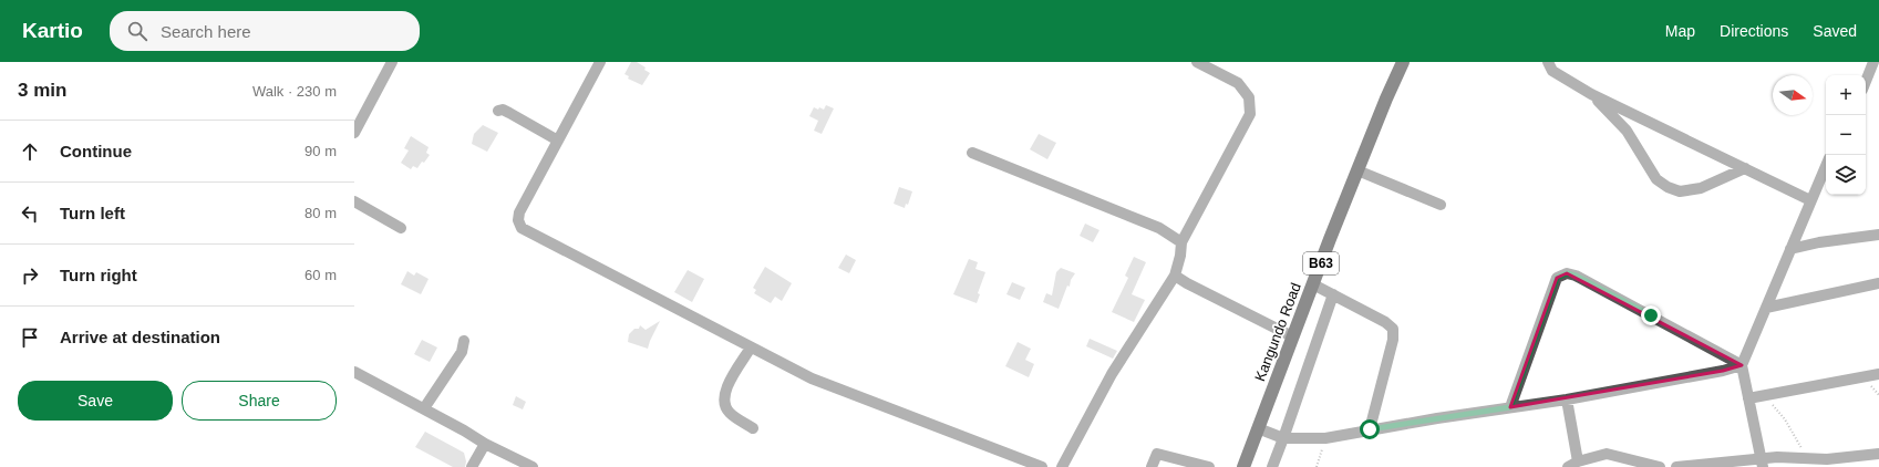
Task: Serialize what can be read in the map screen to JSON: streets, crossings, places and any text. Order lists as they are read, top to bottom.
{
  "streets": {
    "highway": ["B63", "Kangundo Road"]
  },
  "north": "right",
  "page": {
    "header": "Kartio",
    "search": "Search here",
    "nav": ["Map", "Directions", "Saved"],
    "heading": ["3 min", "Walk · 230 m"],
    "map_buttons": ["+", "−"],
    "list": [
      ["Continue", "90 m"],
      ["Turn left", "80 m"],
      ["Turn right", "60 m"],
      "Arrive at destination"
    ],
    "buttons": ["Save", "Share"]
  }
}
